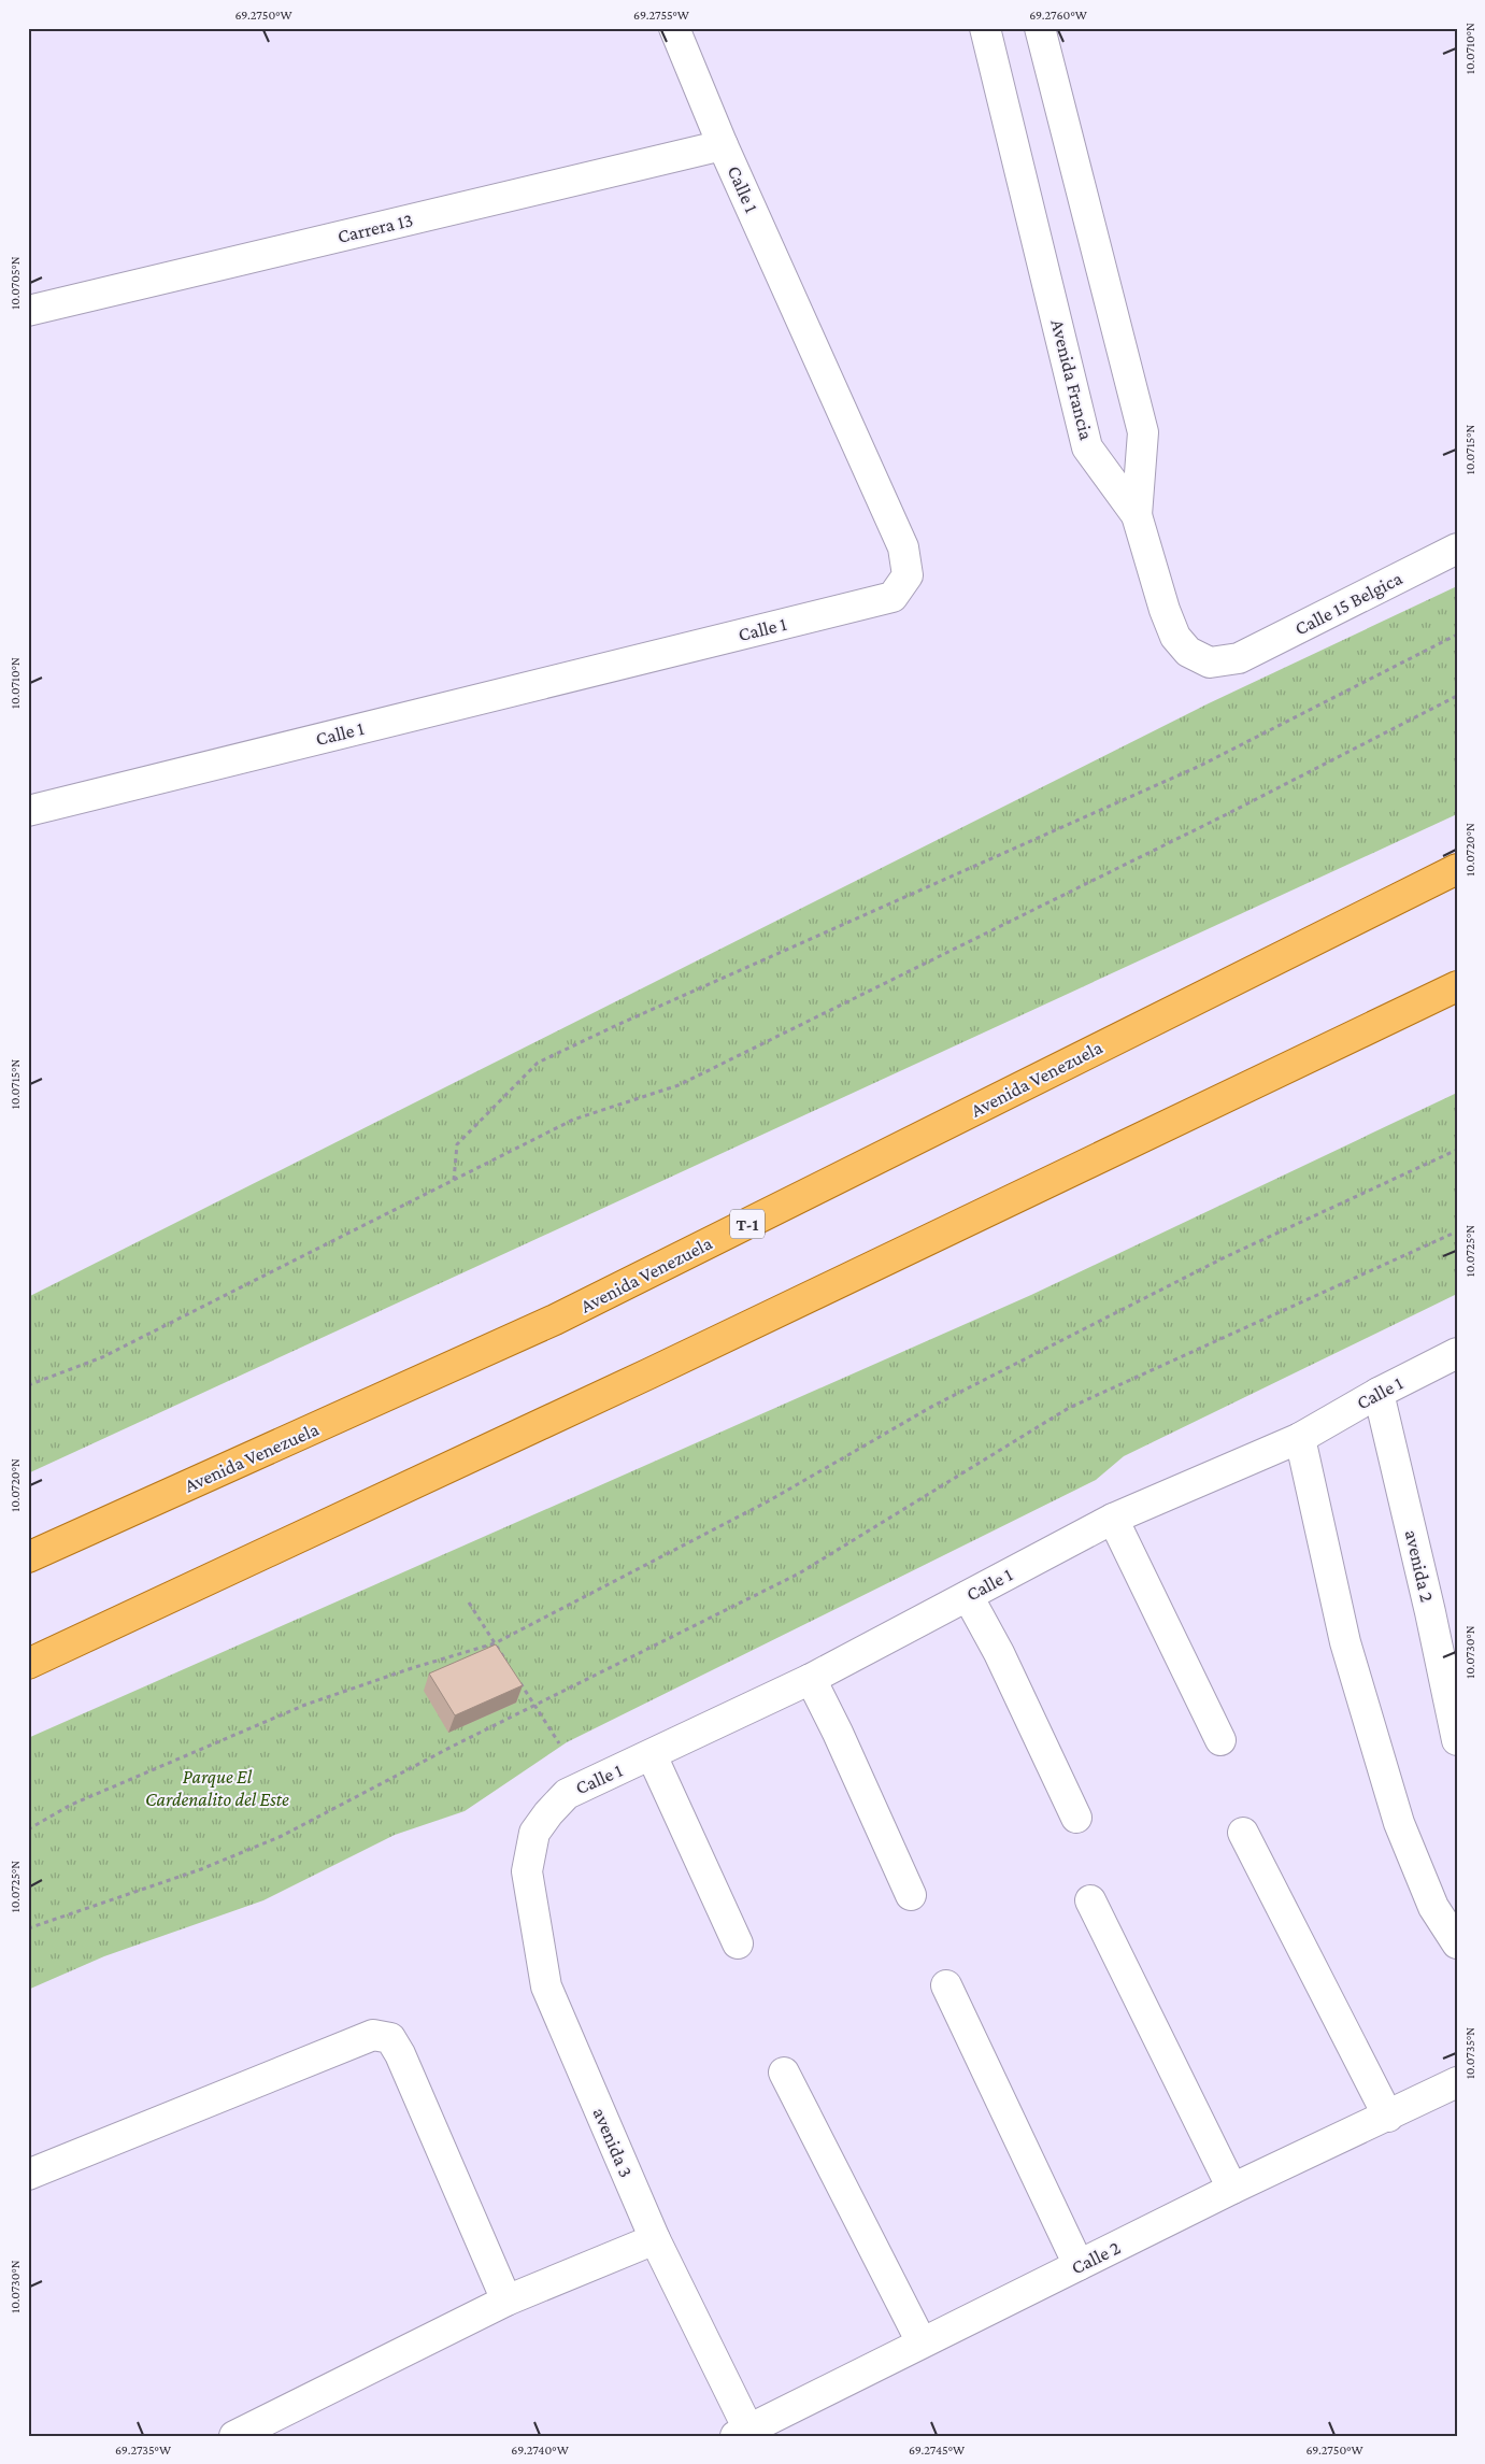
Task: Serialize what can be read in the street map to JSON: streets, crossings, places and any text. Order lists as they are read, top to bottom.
{
  "streets": {
    "main road": ["Avenida Venezuela", "T-1"],
    "street": [
      "Calle 1",
      "Carrera 13",
      "Avenida Francia",
      "Calle 15 Belgica",
      "avenida 2",
      "avenida 3",
      "Calle 2"
    ]
  },
  "crossings": [
    ["Calle 1", "Carrera 13"],
    ["Calle 1", "avenida 2"],
    ["Calle 1", "avenida 3"],
    ["Avenida Francia", "Calle 15 Belgica"],
    ["avenida 3", "Calle 2"]
  ],
  "parks": ["Parque El Cardenalito del Este"],
  "coordinates": [
    "69.2750°W",
    "69.2755°W",
    "69.2760°W",
    "10.0710°N",
    "10.0705°N",
    "10.0715°N",
    "10.0720°N",
    "10.0725°N",
    "10.0730°N",
    "10.0735°N",
    "69.2735°W",
    "69.2740°W",
    "69.2745°W"
  ]
}
